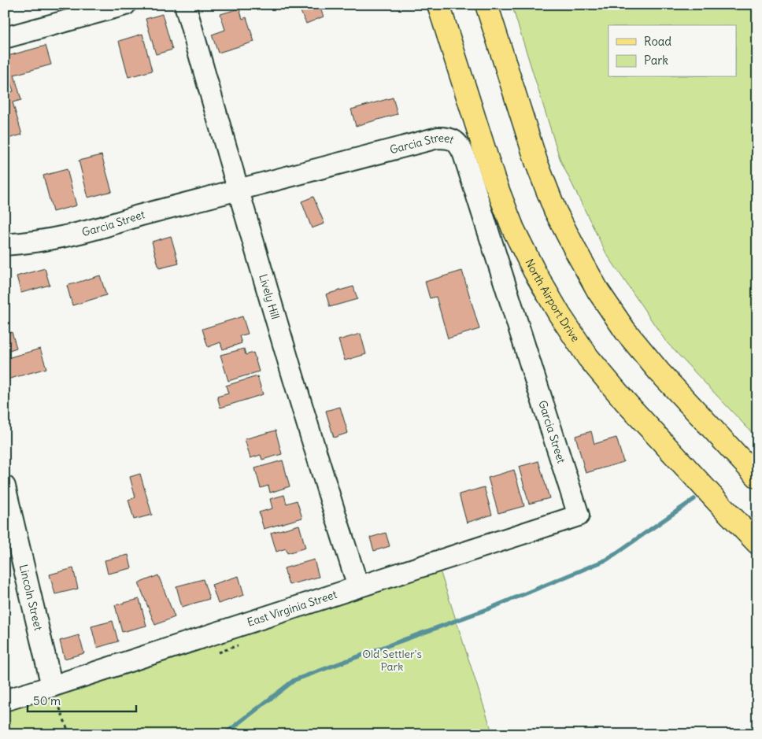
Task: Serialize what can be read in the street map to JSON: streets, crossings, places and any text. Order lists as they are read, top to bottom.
{
  "streets": {
    "main road": ["North Airport Drive"],
    "street": [
      "Garcia Street",
      "Lively Hill",
      "Lincoln Street",
      "East Virginia Street"
    ]
  },
  "crossings": [
    ["Garcia Street", "Lively Hill"],
    ["Garcia Street", "East Virginia Street"],
    ["Lively Hill", "East Virginia Street"],
    ["Lincoln Street", "East Virginia Street"]
  ],
  "parks": ["Old Settler's Park"],
  "legend": ["Road", "Park"],
  "scale_bar": "50 m"
}
